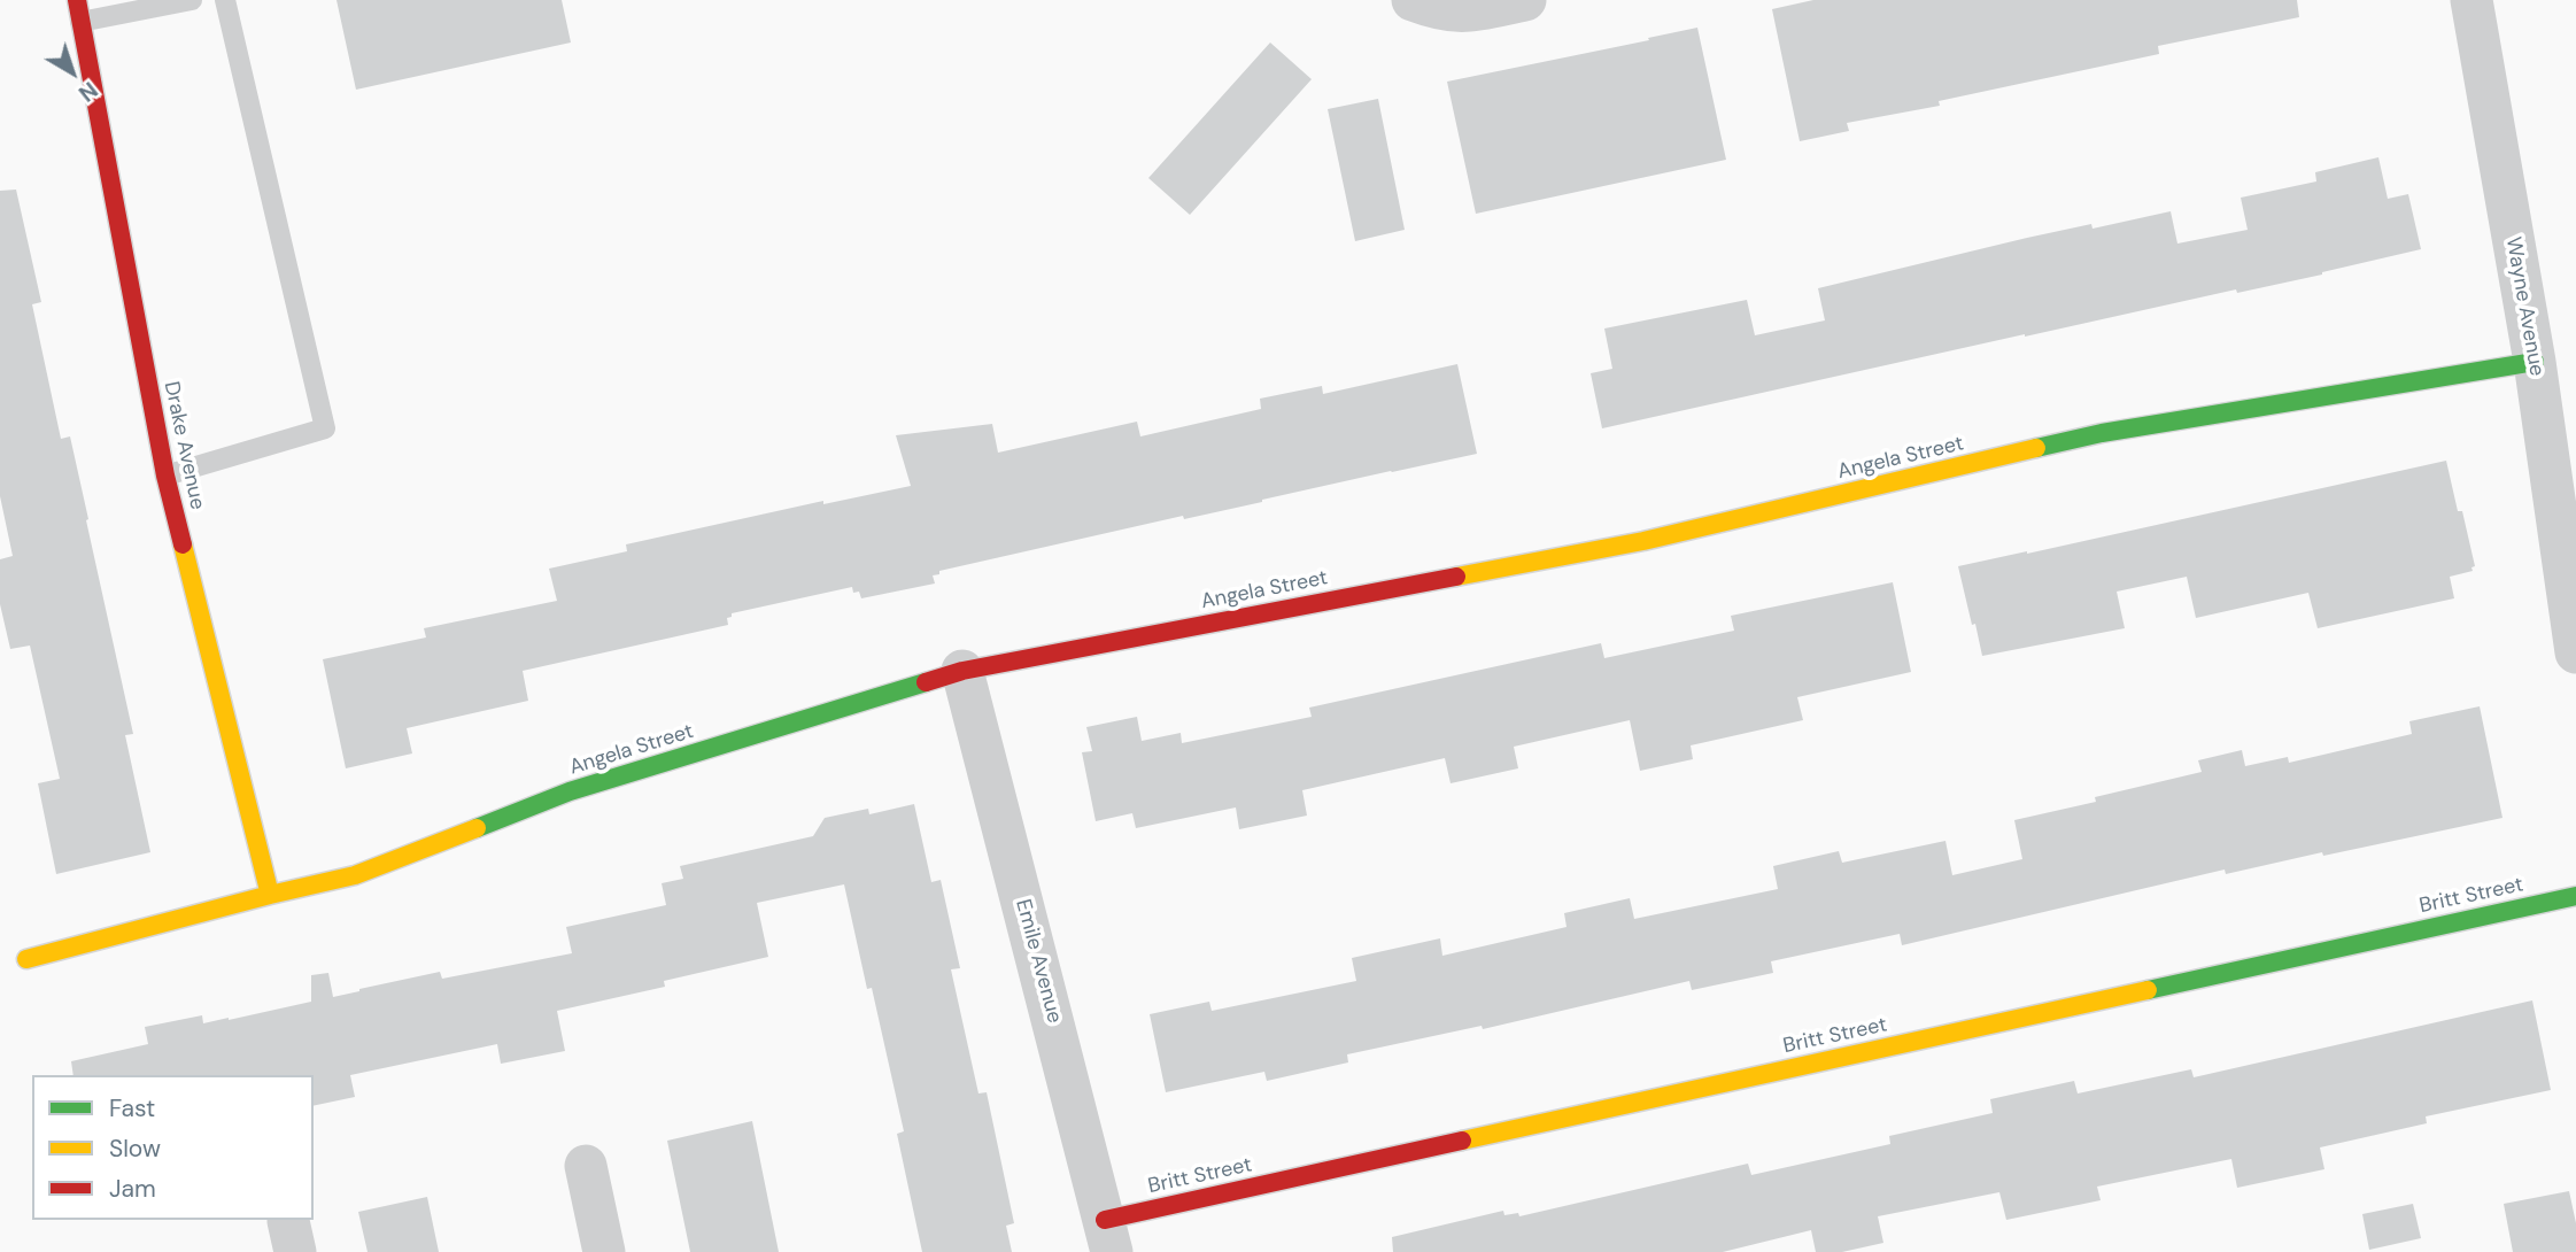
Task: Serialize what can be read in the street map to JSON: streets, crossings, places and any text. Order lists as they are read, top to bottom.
{
  "streets": {
    "street": [
      "Wayne Avenue",
      "Drake Avenue",
      "Angela Street",
      "Britt Street",
      "Emile Avenue"
    ]
  },
  "crossings": [
    ["Wayne Avenue", "Angela Street"],
    ["Drake Avenue", "Angela Street"],
    ["Angela Street", "Emile Avenue"],
    ["Britt Street", "Emile Avenue"]
  ],
  "legend": ["Fast", "Slow", "Jam"],
  "north": "bottom right"
}
